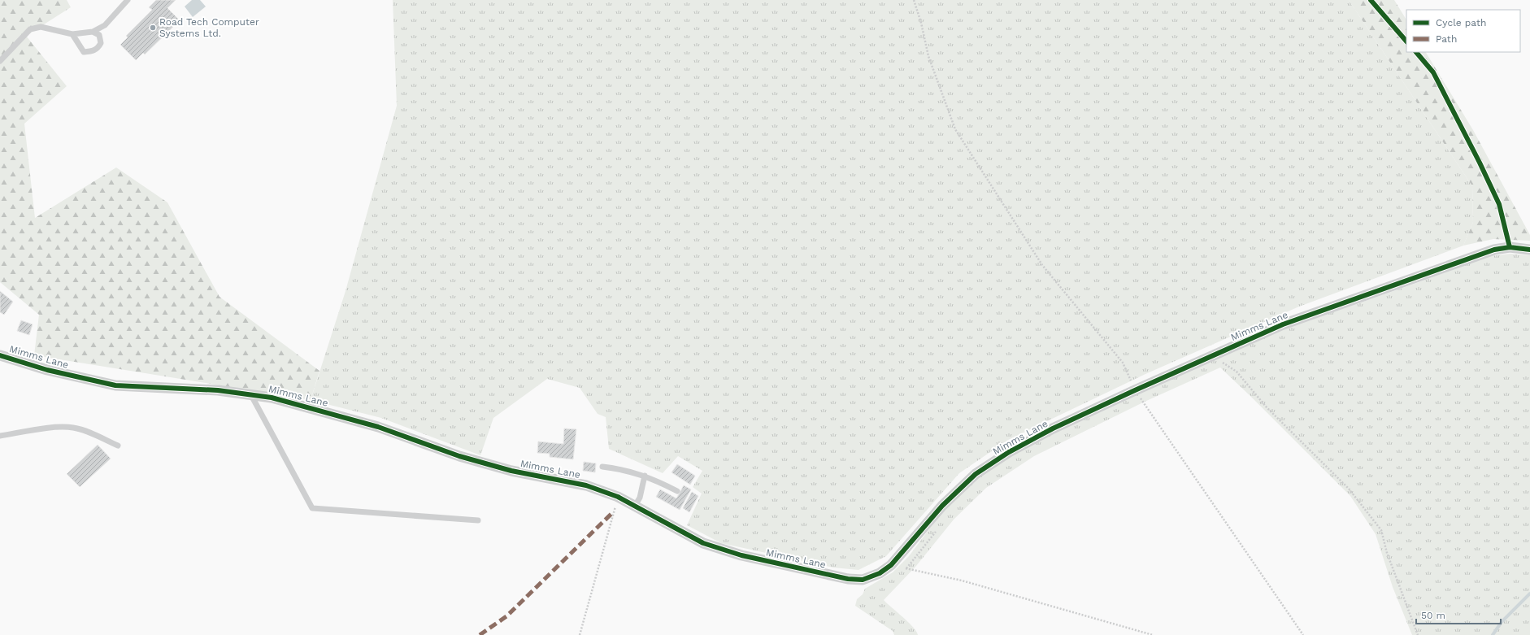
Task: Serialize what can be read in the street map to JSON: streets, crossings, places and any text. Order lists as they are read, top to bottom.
{
  "streets": {
    "street": ["Mimms Lane"]
  },
  "places": ["Road Tech Computer Systems Ltd."],
  "legend": ["Cycle path", "Path"],
  "scale_bar": "50 m"
}
